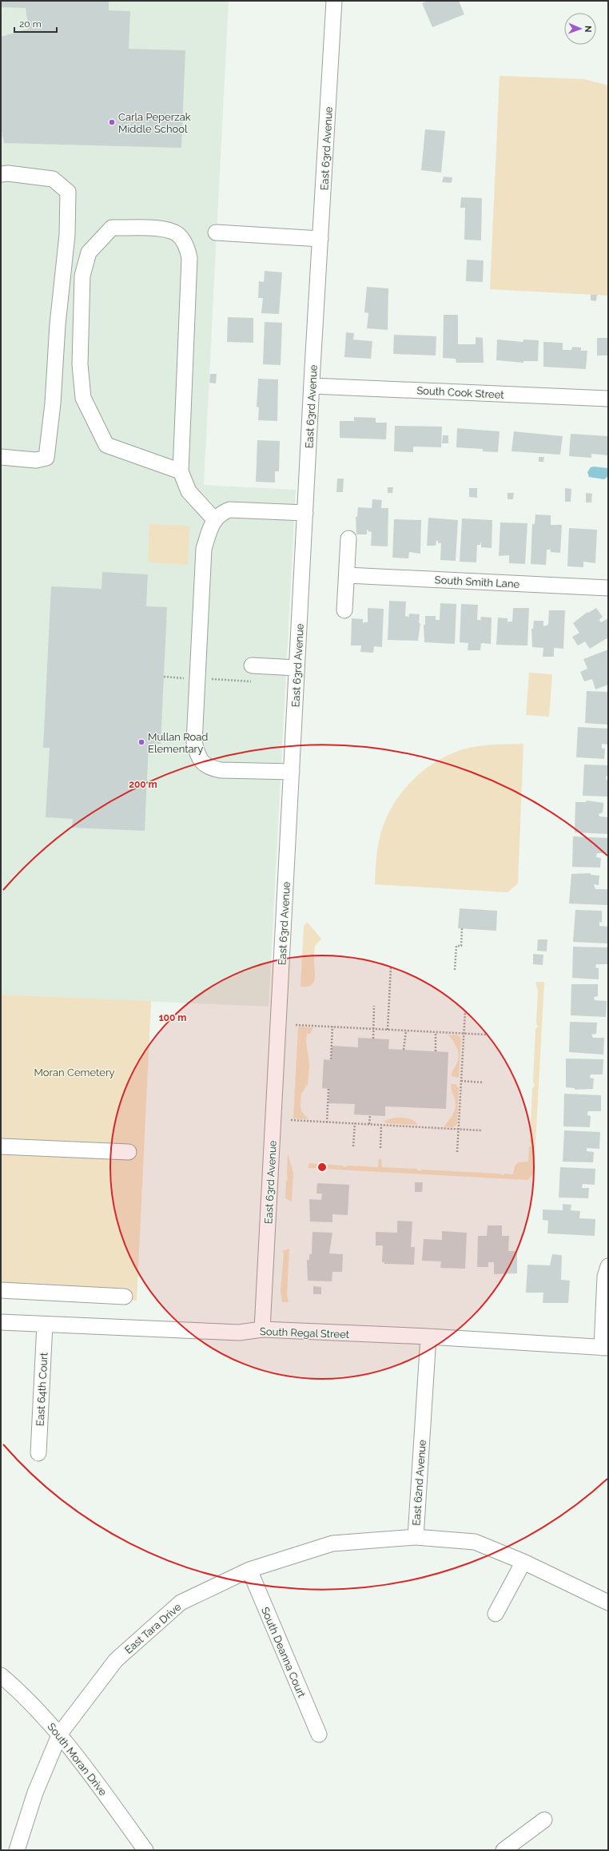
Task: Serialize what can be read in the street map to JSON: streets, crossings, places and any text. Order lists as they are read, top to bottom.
{
  "streets": {
    "street": [
      "East 63rd Avenue",
      "South Cook Street",
      "South Smith Lane",
      "South Regal Street",
      "East 64th Court",
      "East 62nd Avenue",
      "East Tara Drive",
      "South Deanna Court",
      "South Moran Drive"
    ]
  },
  "crossings": [
    ["East 63rd Avenue", "South Cook Street"],
    ["East 63rd Avenue", "South Regal Street"],
    ["South Regal Street", "East 64th Court"],
    ["South Regal Street", "East 62nd Avenue"],
    ["East 62nd Avenue", "East Tara Drive"],
    ["East Tara Drive", "South Deanna Court"],
    ["East Tara Drive", "South Moran Drive"]
  ],
  "parks": ["Moran Cemetery"],
  "places": ["Carla Peperzak Middle School", "Mullan Road Elementary"],
  "scale_bar": "20 m",
  "north": "right",
  "rings": ["200 m", "100 m"]
}
